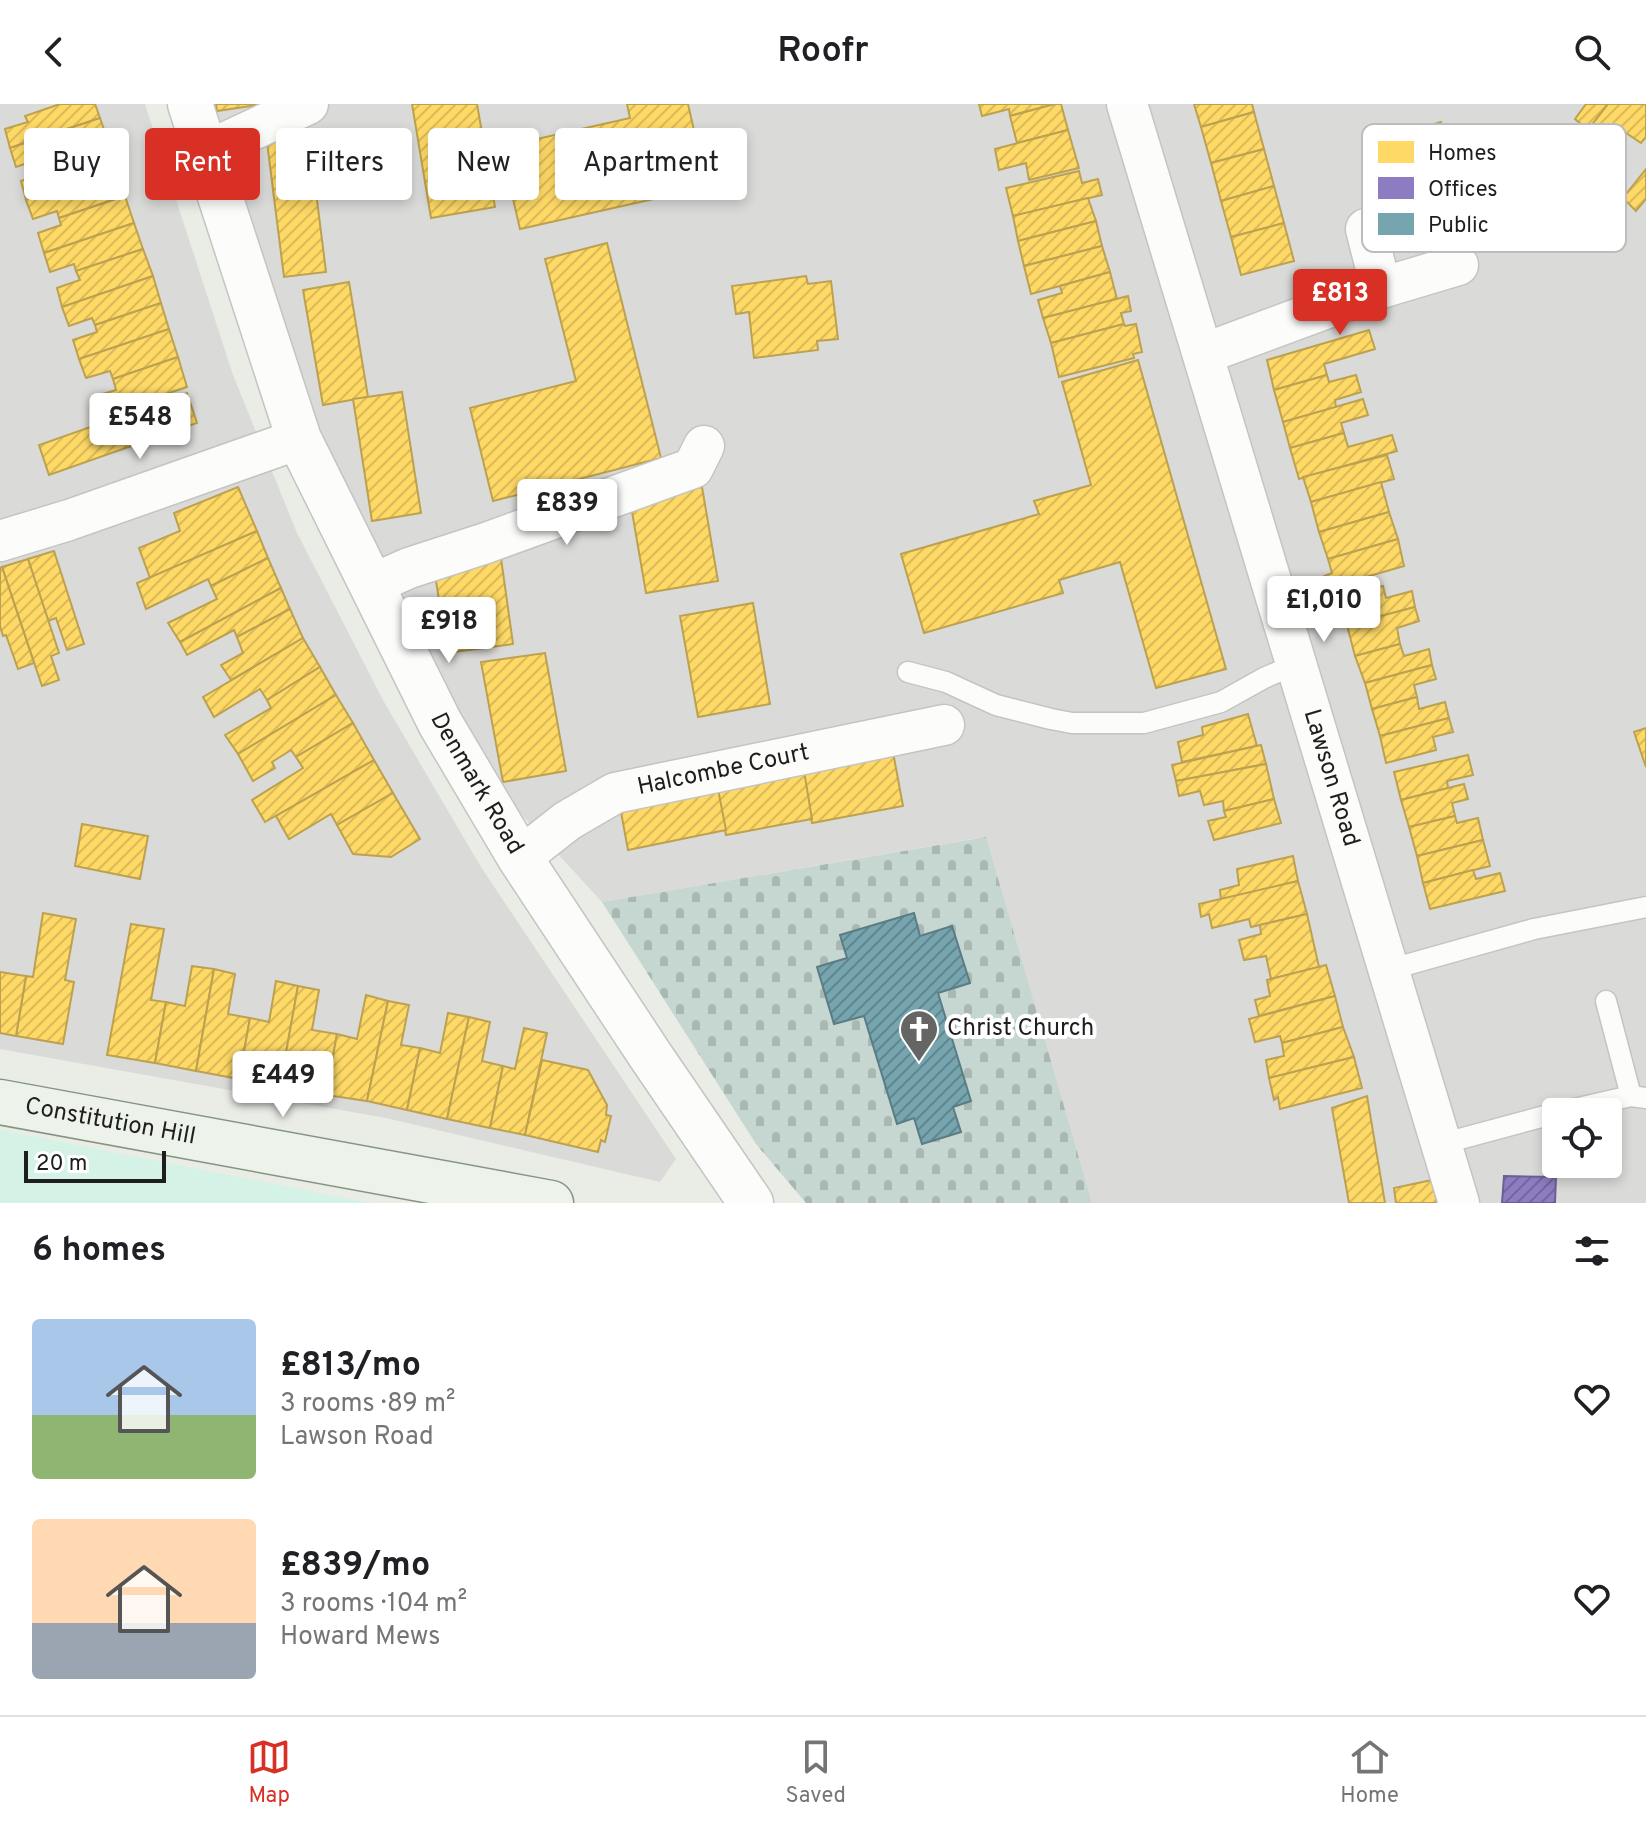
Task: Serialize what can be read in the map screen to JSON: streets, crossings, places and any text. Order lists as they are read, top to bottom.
{
  "streets": {
    "main road": ["Constitution Hill"],
    "street": ["Halcombe Court", "Lawson Road", "Denmark Road"]
  },
  "crossings": [
    ["Halcombe Court", "Denmark Road"]
  ],
  "places": {
    "church": ["Christ Church"]
  },
  "legend": ["Homes", "Offices", "Public"],
  "scale_bar": "20 m",
  "page": {
    "header": "Roofr",
    "chip": [
      "Buy",
      "Rent",
      "Filters",
      "New",
      "Apartment"
    ],
    "price": [
      "£813",
      "£548",
      "£839",
      "£1,010",
      "£918",
      "£449"
    ],
    "scale": "20 m",
    "heading": "6 homes",
    "list": [
      {
        "name": "£813/mo",
        "note": "3 rooms · 89 m² · Lawson Road"
      },
      {
        "name": "£839/mo",
        "note": "3 rooms · 104 m² · Howard Mews"
      }
    ],
    "tabs": ["Map", "Saved", "Home"]
  }
}
